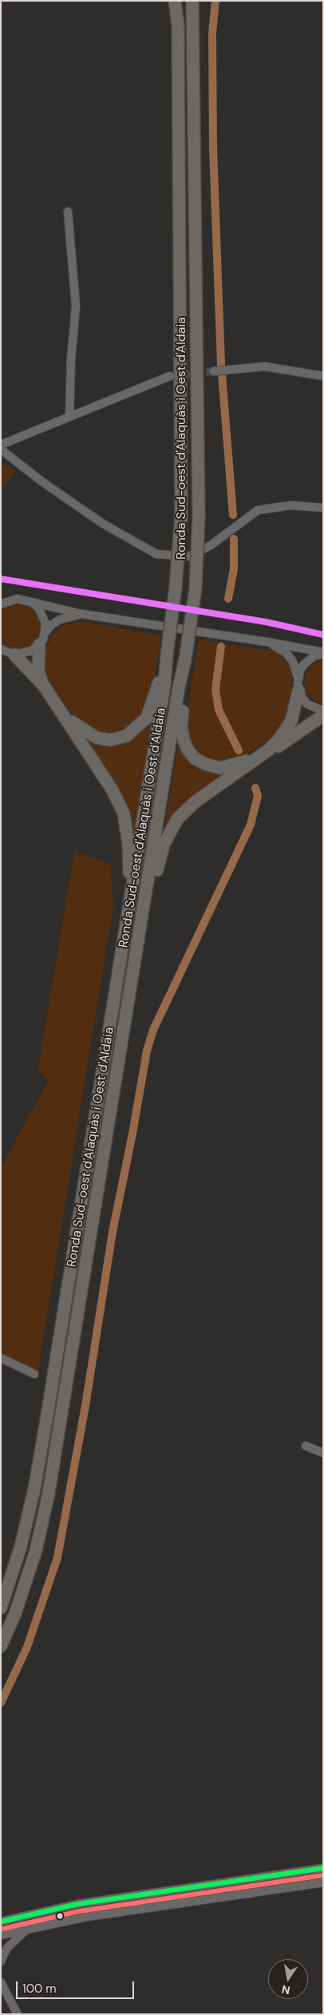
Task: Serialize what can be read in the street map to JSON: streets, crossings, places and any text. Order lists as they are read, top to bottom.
{
  "streets": {
    "main road": ["Ronda Sud-oest d'Alaquàs i Oest d'Aldaia"]
  },
  "scale_bar": "100 m",
  "north": "bottom"
}
